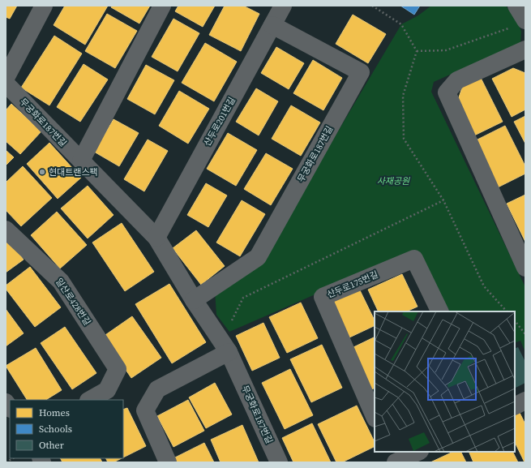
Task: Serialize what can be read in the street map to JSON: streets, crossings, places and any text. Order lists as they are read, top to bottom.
{
  "streets": {
    "street": [
      "산두로201번길",
      "무궁화로187번길",
      "산두로175번길",
      "일산로428번길"
    ]
  },
  "crossings": [
    ["산두로201번길", "무궁화로187번길"]
  ],
  "parks": ["사재공원"],
  "places": ["현대트랜스팩"],
  "legend": ["Homes", "Schools", "Other"]
}
